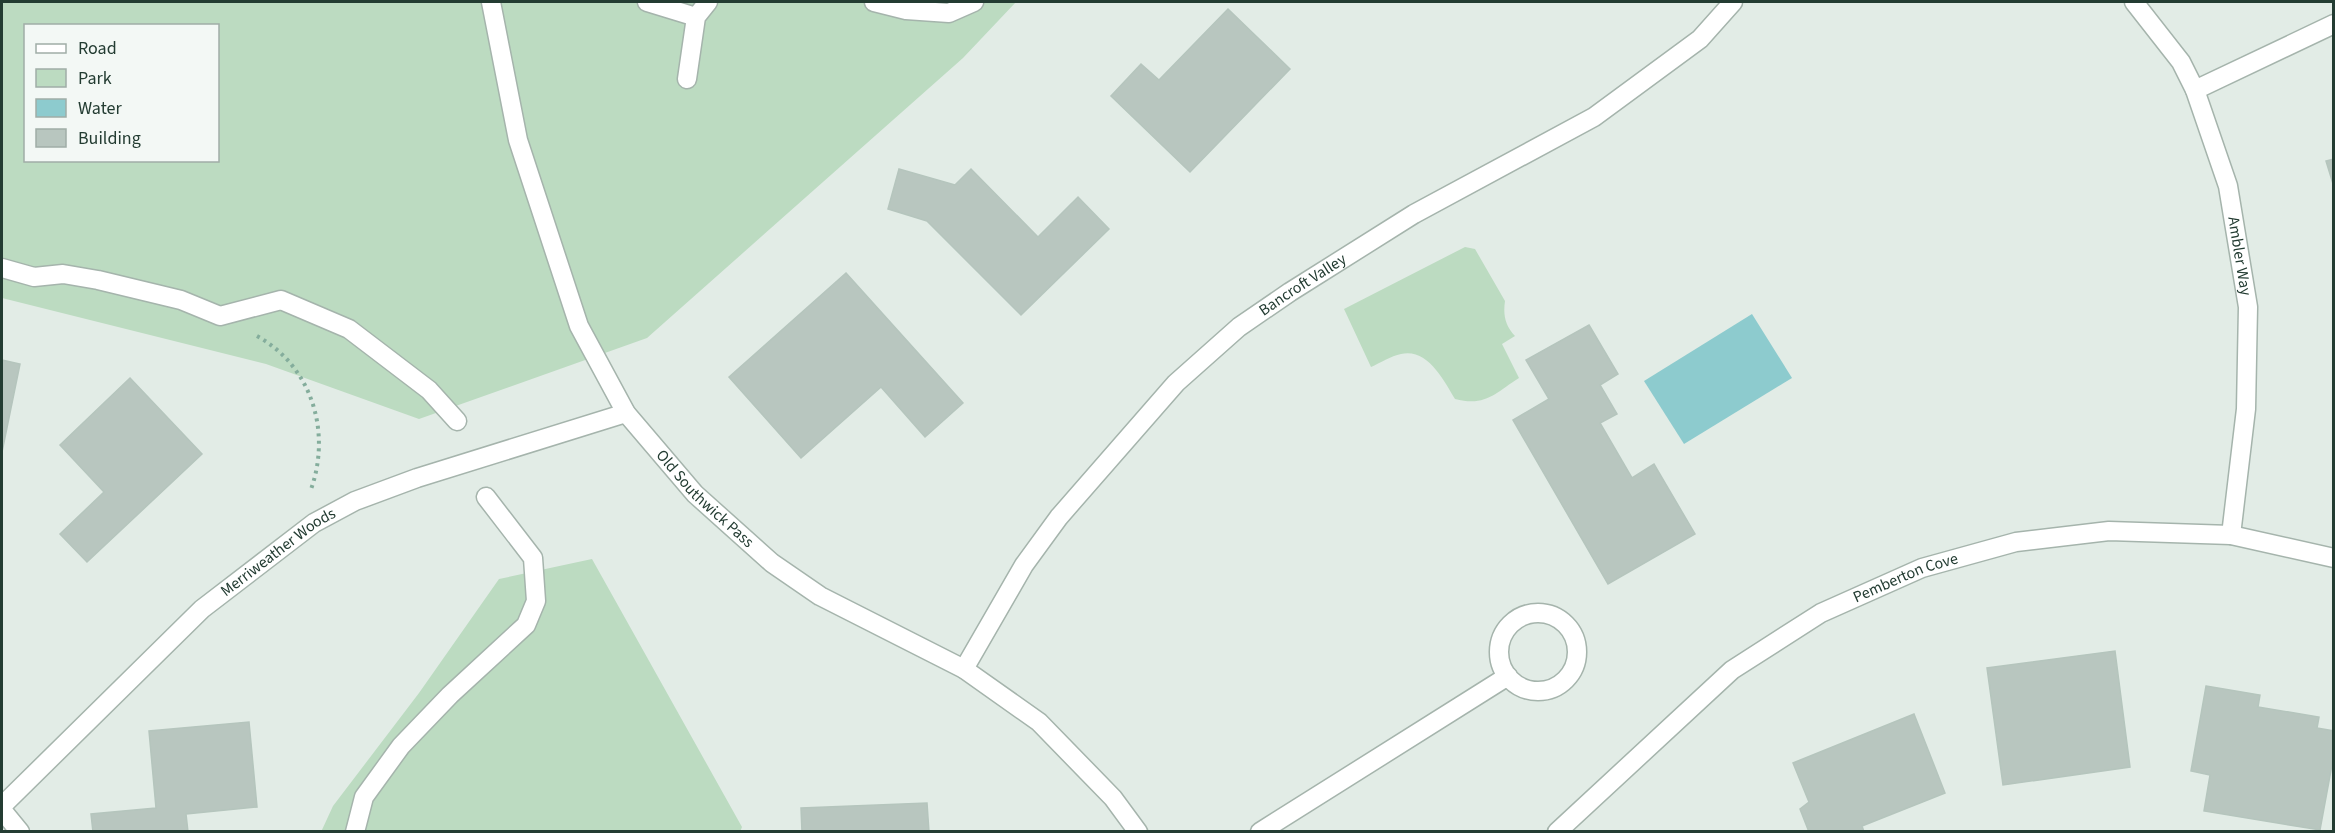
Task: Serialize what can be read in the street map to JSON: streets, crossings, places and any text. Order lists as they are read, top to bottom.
{
  "streets": {
    "street": [
      "Ambler Way",
      "Bancroft Valley",
      "Old Southwick Pass",
      "Merriweather Woods",
      "Pemberton Cove"
    ]
  },
  "crossings": [
    ["Ambler Way", "Pemberton Cove"],
    ["Bancroft Valley", "Old Southwick Pass"],
    ["Old Southwick Pass", "Merriweather Woods"]
  ],
  "legend": [
    "Road",
    "Park",
    "Water",
    "Building"
  ]
}
